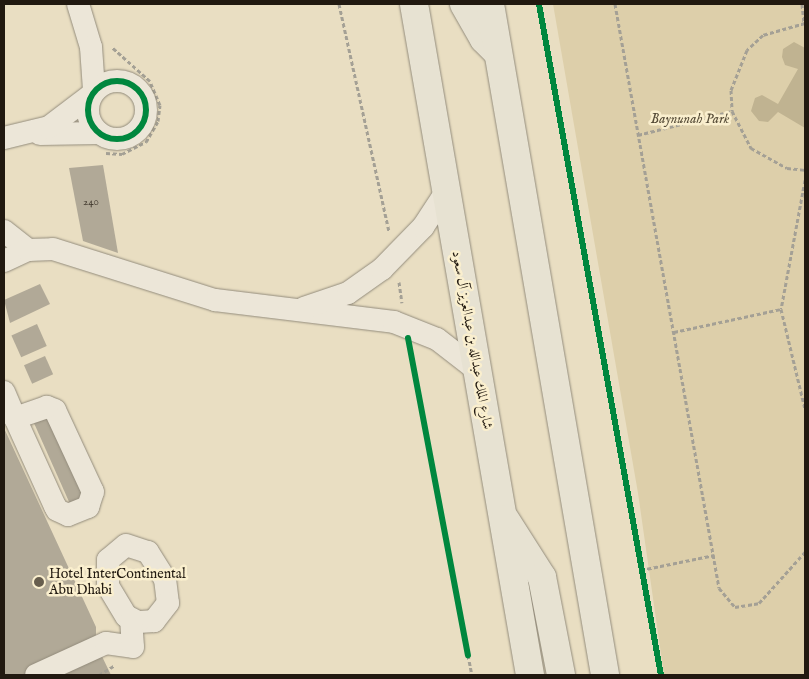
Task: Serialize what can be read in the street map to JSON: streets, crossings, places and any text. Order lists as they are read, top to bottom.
{
  "streets": {
    "main road": ["شارع الملك عبدالله بن عبدالعزيز آل سعود"]
  },
  "parks": ["Baynunah Park"],
  "places": ["Hotel InterContinental Abu Dhabi"],
  "house_numbers": ["240"]
}
